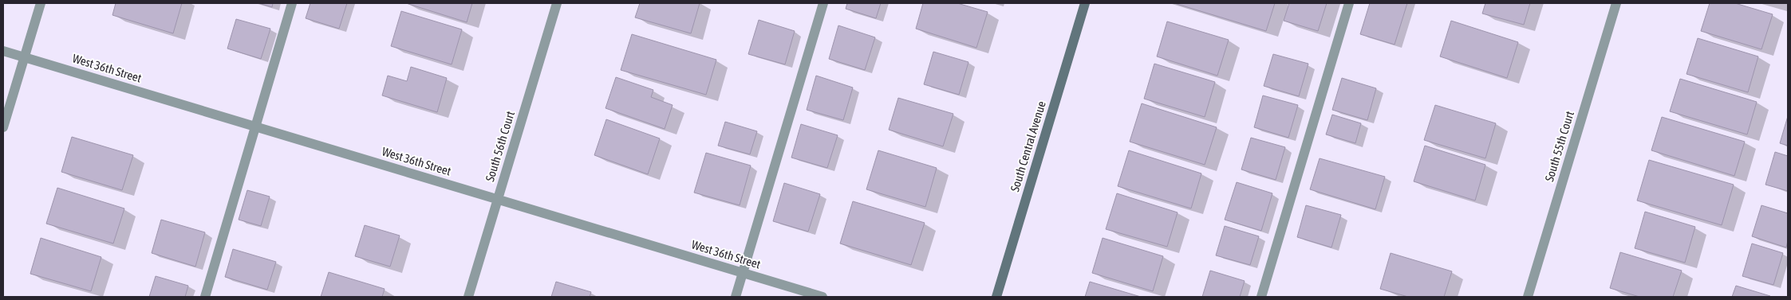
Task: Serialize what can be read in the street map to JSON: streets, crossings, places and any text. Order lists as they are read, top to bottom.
{
  "streets": {
    "main road": ["South Central Avenue"],
    "street": ["West 36th Street", "South 56th Court", "South 55th Court"]
  },
  "crossings": [
    ["West 36th Street", "South 56th Court"]
  ]
}
